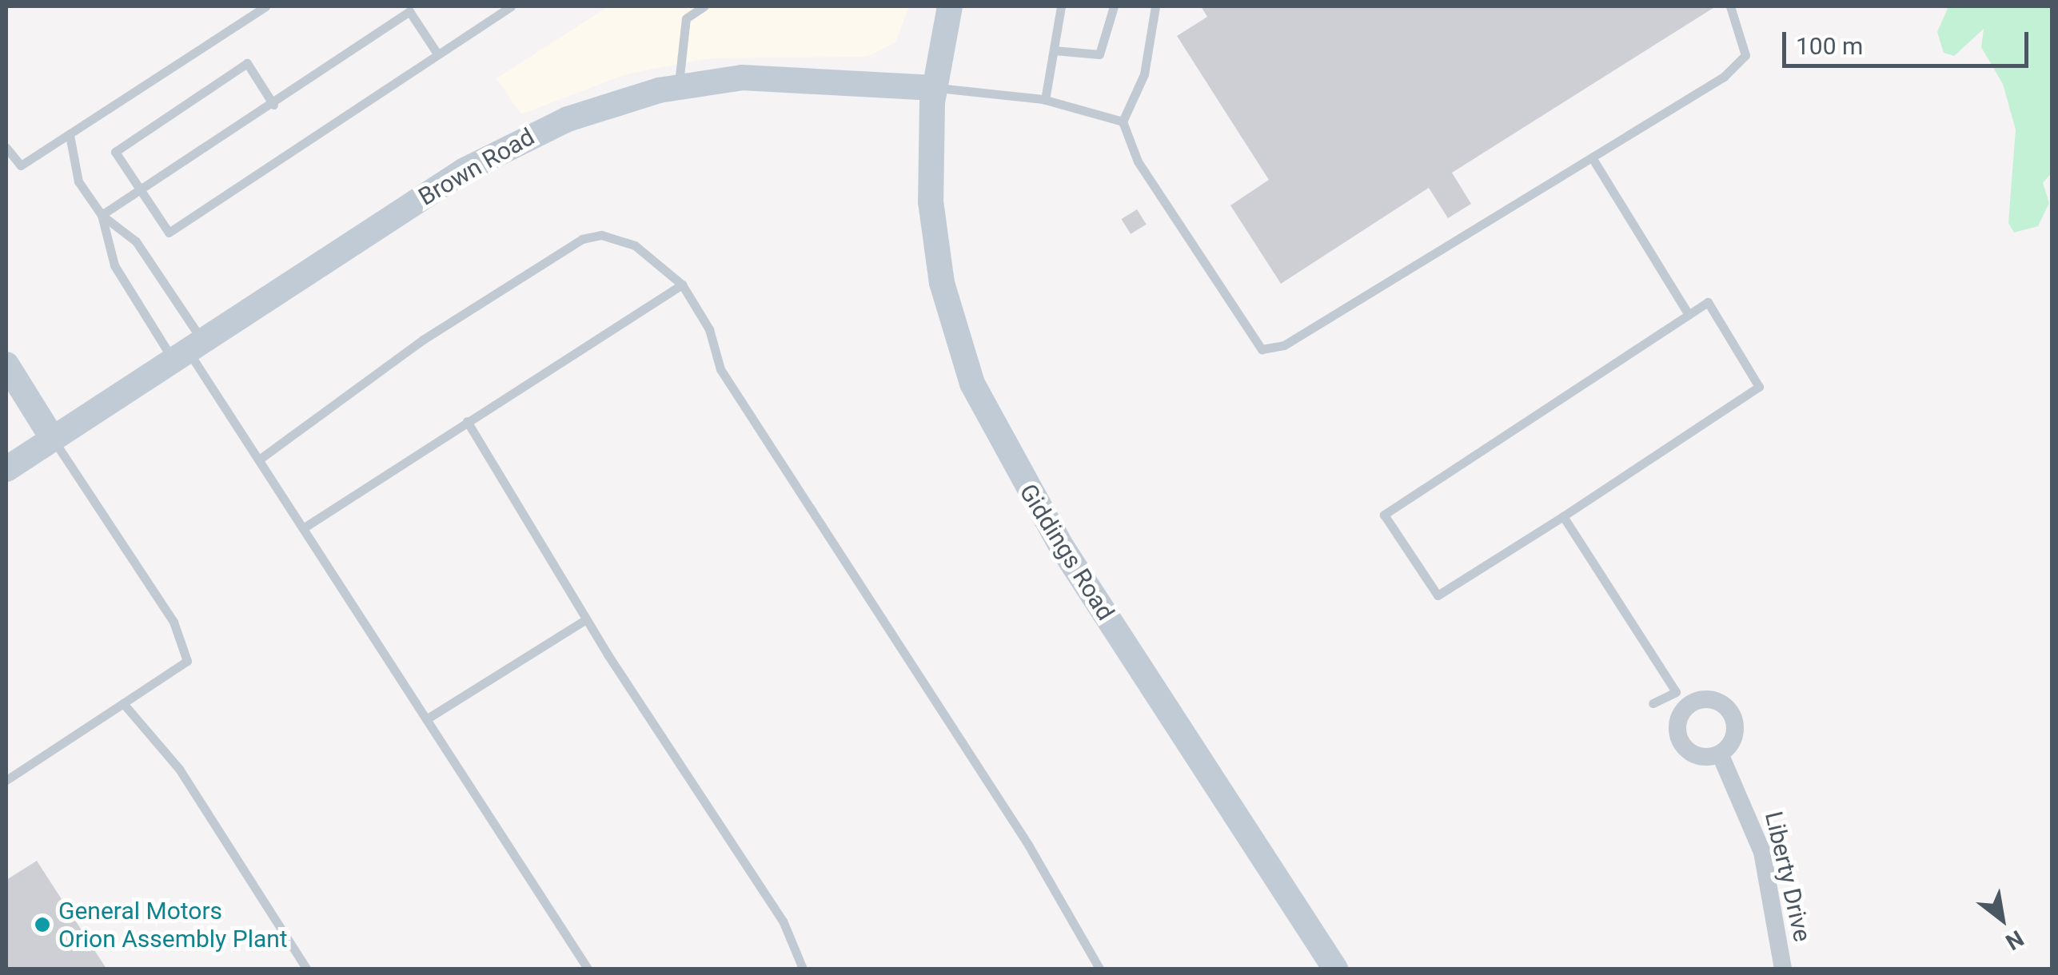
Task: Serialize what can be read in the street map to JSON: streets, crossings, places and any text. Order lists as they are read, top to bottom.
{
  "streets": {
    "main road": ["Brown Road", "Giddings Road"],
    "street": ["Liberty Drive"]
  },
  "crossings": [
    ["Brown Road", "Giddings Road"]
  ],
  "places": ["General Motors Orion Assembly Plant"],
  "scale_bar": "100 m",
  "north": "bottom right"
}
